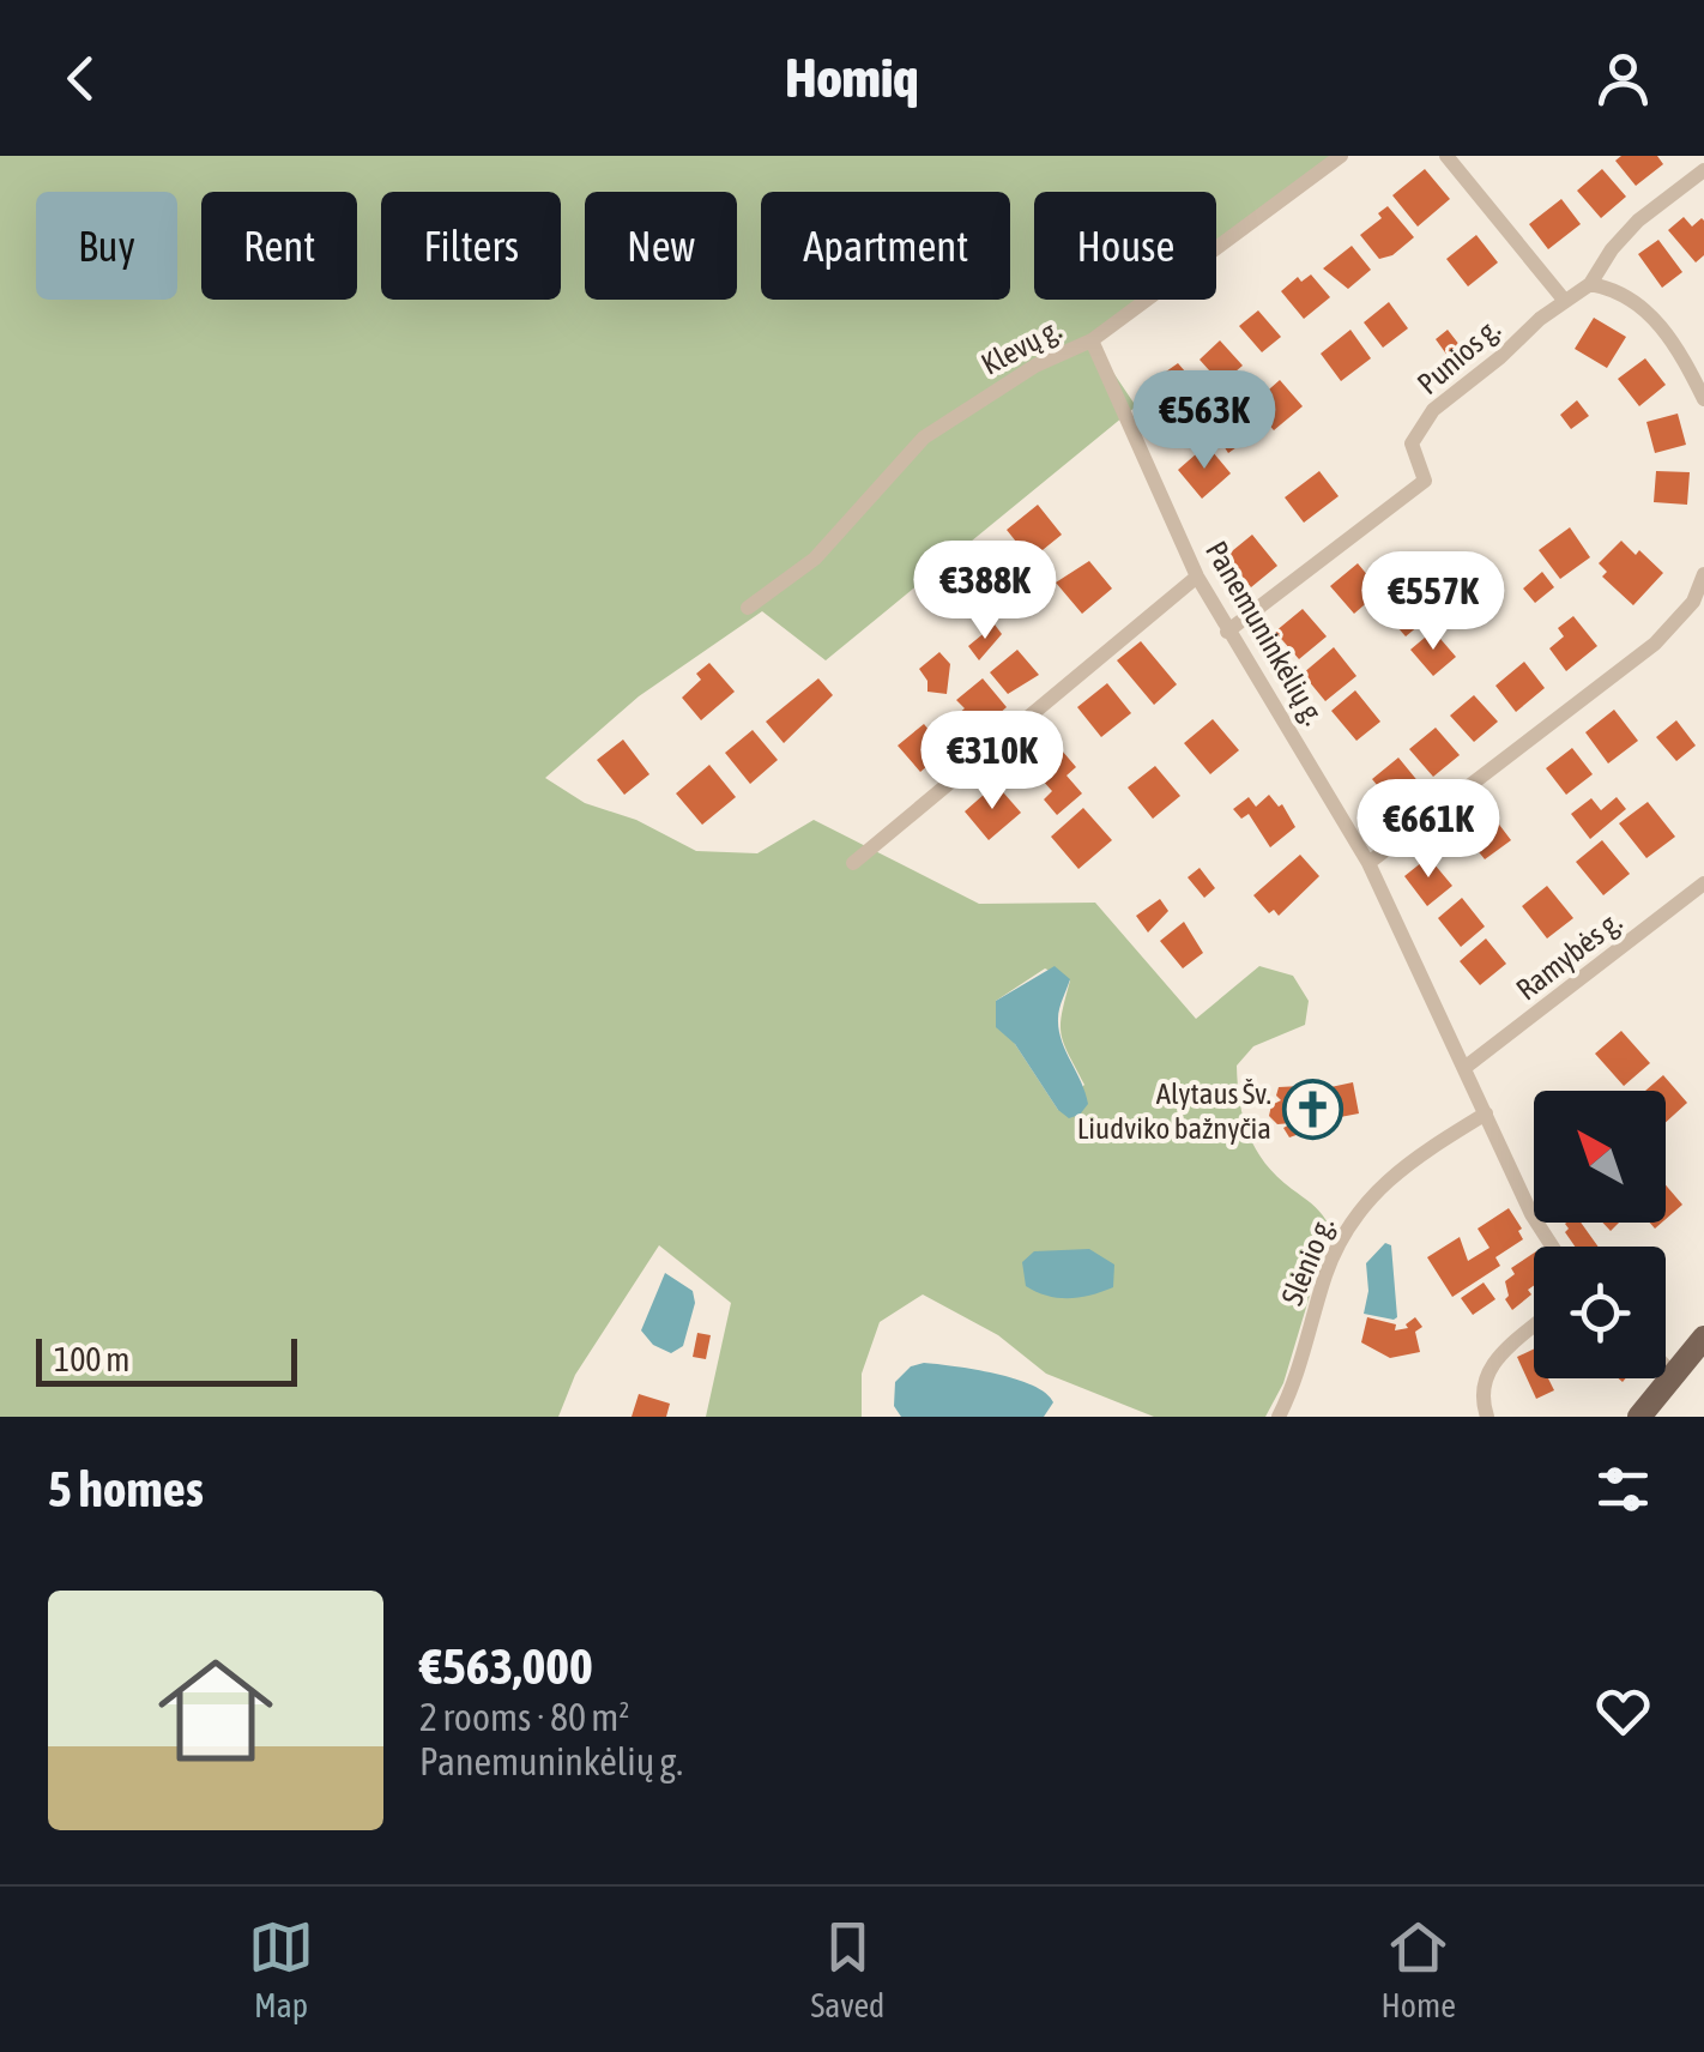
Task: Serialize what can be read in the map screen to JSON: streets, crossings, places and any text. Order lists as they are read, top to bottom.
{
  "streets": {
    "street": [
      "Klevų g.",
      "Punios g.",
      "Panemuninkėlių g.",
      "Ramybės g.",
      "Slėnio g."
    ]
  },
  "crossings": [
    ["Klevų g.", "Panemuninkėlių g."],
    ["Punios g.", "Panemuninkėlių g."],
    ["Panemuninkėlių g.", "Ramybės g."],
    ["Panemuninkėlių g.", "Slėnio g."]
  ],
  "places": {
    "church": ["Alytaus Šv. Liudviko bažnyčia"]
  },
  "scale_bar": "100 m",
  "north": "top left",
  "page": {
    "header": "Homiq",
    "chip": [
      "Buy",
      "Rent",
      "Filters",
      "New",
      "Apartment",
      "House"
    ],
    "price": [
      "€563K",
      "€388K",
      "€557K",
      "€310K",
      "€661K"
    ],
    "scale": "100 m",
    "heading": "5 homes",
    "list": [
      {
        "name": "€563,000",
        "note": "2 rooms · 80 m² · Panemuninkėlių g."
      }
    ],
    "tabs": ["Map", "Saved", "Home"]
  }
}
